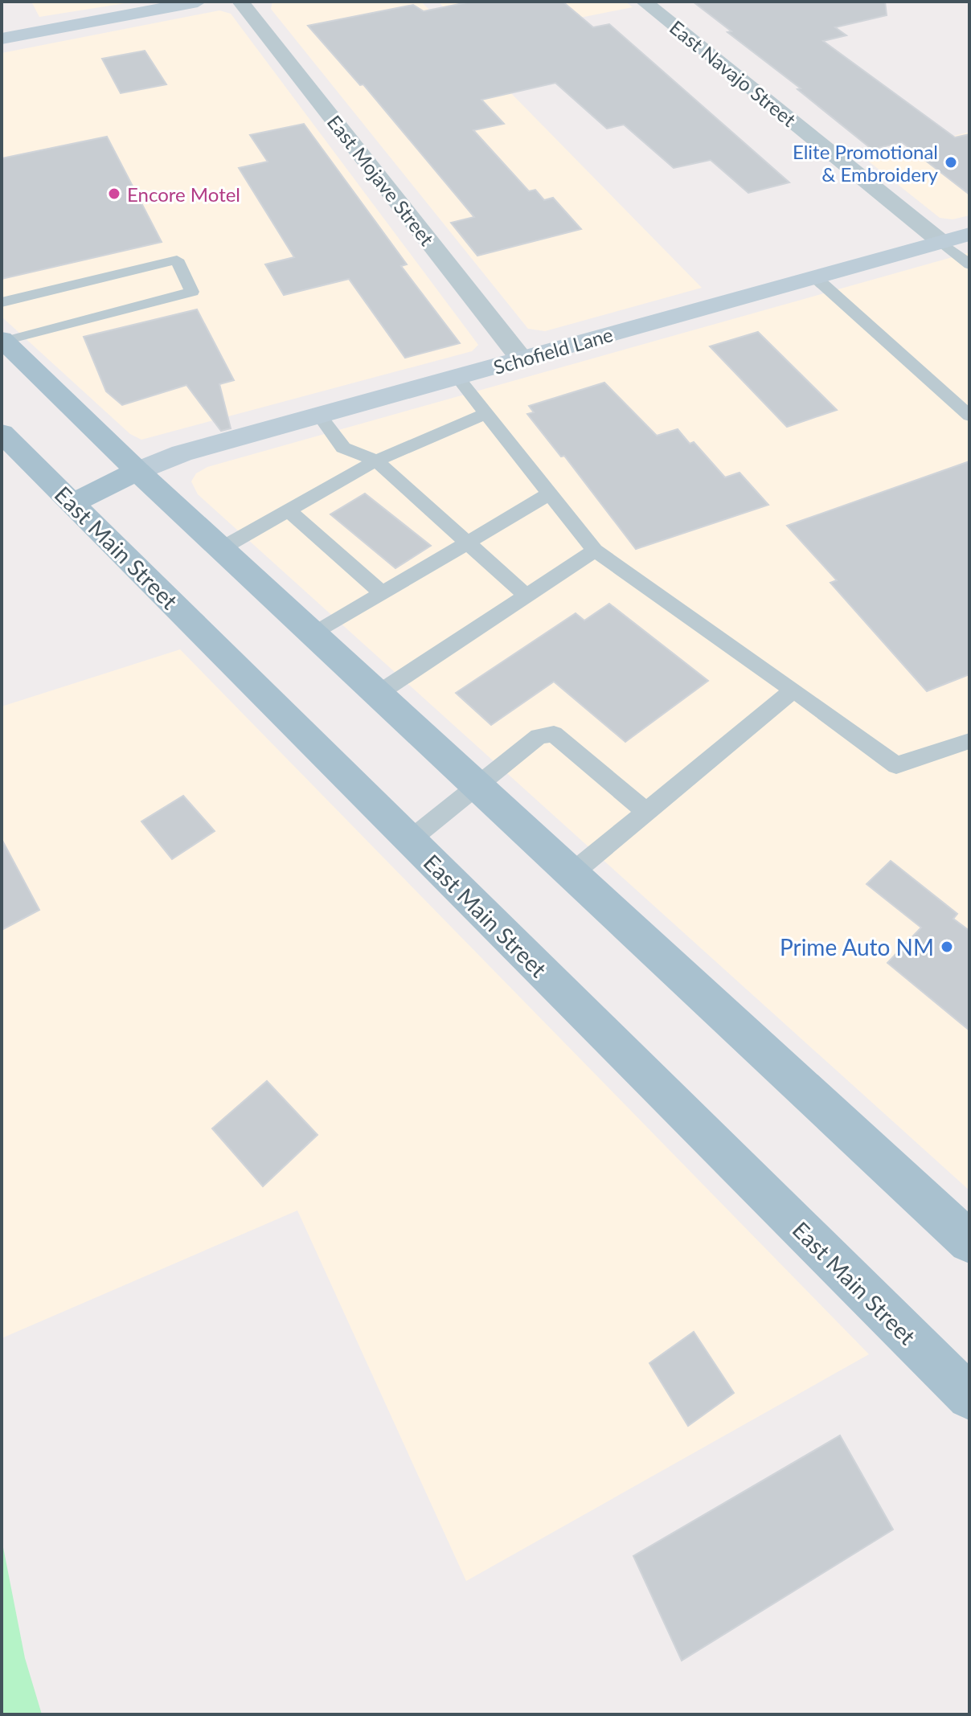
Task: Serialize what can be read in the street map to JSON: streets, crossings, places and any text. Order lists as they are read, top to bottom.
{
  "streets": {
    "main road": ["East Main Street"],
    "street": ["East Navajo Street", "East Mojave Street", "Schofield Lane"]
  },
  "crossings": [
    ["East Navajo Street", "Schofield Lane"],
    ["East Mojave Street", "Schofield Lane"]
  ],
  "places": ["Elite Promotional & Embroidery", "Encore Motel", "Prime Auto NM"]
}
